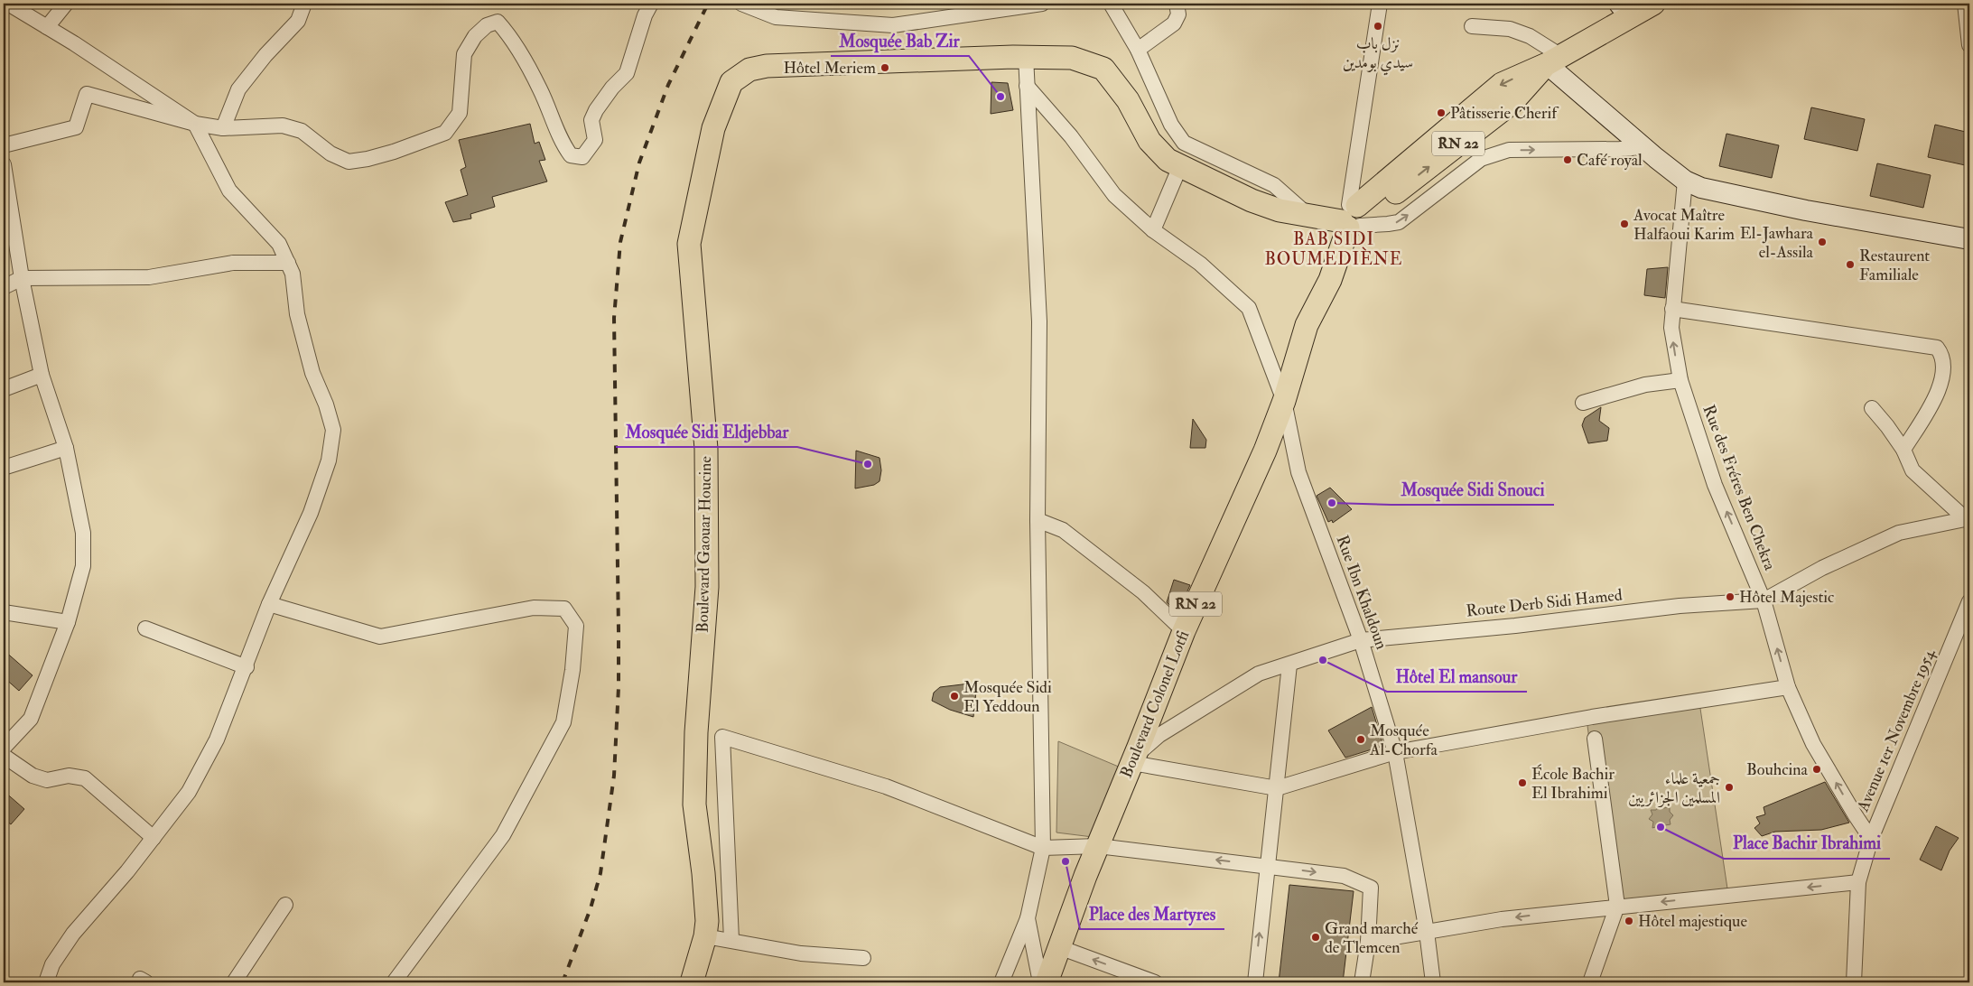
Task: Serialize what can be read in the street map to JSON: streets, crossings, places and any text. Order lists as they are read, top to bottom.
{
  "streets": {
    "main road": ["RN 22", "Boulevard Gaouar Houcine", "Boulevard Colonel Lotfi"],
    "street": [
      "Rue des Fréres Ben Chekra",
      "Rue Ibn Khaldoun",
      "Route Derb Sidi Hamed",
      "Avenue 1er Novembre 1954"
    ]
  },
  "crossings": [
    ["RN 22", "Boulevard Gaouar Houcine"],
    ["RN 22", "Boulevard Colonel Lotfi"],
    ["Rue des Fréres Ben Chekra", "Route Derb Sidi Hamed"],
    ["Rue des Fréres Ben Chekra", "Avenue 1er Novembre 1954"],
    ["Boulevard Gaouar Houcine", "Boulevard Colonel Lotfi"],
    ["Rue Ibn Khaldoun", "Route Derb Sidi Hamed"],
    ["Rue Ibn Khaldoun", "Boulevard Colonel Lotfi"],
    ["Route Derb Sidi Hamed", "Boulevard Colonel Lotfi"]
  ],
  "one_way": ["Rue des Fréres Ben Chekra"],
  "districts": ["BAB SIDI BOUMEDIÈNE"],
  "places": [
    "نزل باب سيدي بومدين",
    "Hôtel Meriem",
    "Mosquée Bab Zir",
    "Pâtisserie Cherif",
    "Café royal",
    "Avocat Maître Halfaoui Karim",
    "El-Jawhara el-Assila",
    "Restaurent Familiale",
    "Mosquée Sidi Eldjebbar",
    "Mosquée Sidi Snouci",
    "Hôtel Majestic",
    "Hôtel El mansour",
    "Mosquée Sidi El Yeddoun",
    "Mosquée Al-Chorfa",
    "Bouhcina",
    "École Bachir El Ibrahimi",
    "جمعية علماء المسلمين الجزائريين",
    "Place Bachir Ibrahimi",
    "Place des Martyres",
    "Hôtel majestique",
    "Grand marché de Tlemcen"
  ]
}
